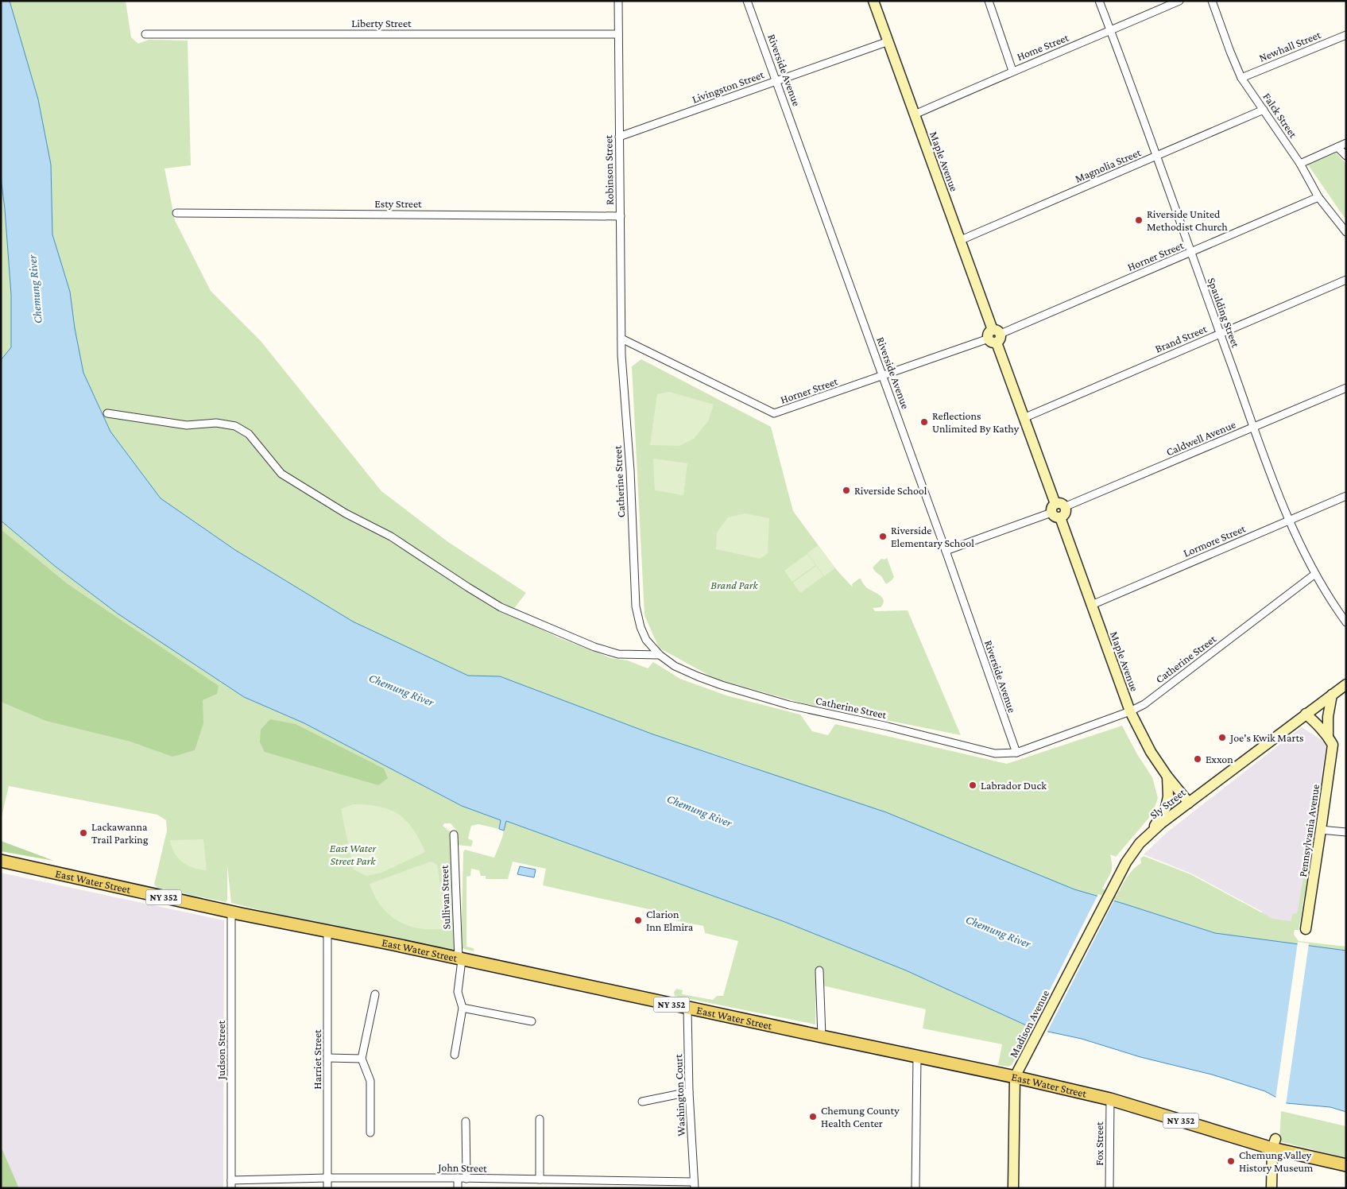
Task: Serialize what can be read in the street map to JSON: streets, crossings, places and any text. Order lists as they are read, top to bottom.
{
  "streets": {
    "main road": [
      "Maple Avenue",
      "Sly Street",
      "Pennsylvania Avenue",
      "East Water Street",
      "NY 352",
      "Madison Avenue"
    ],
    "street": [
      "Liberty Street",
      "Newhall Street",
      "Home Street",
      "Riverside Avenue",
      "Livingston Street",
      "Falck Street",
      "Magnolia Street",
      "Robinson Street",
      "Esty Street",
      "Horner Street",
      "Spaulding Street",
      "Brand Street",
      "Caldwell Avenue",
      "Catherine Street",
      "Lormore Street",
      "Sullivan Street",
      "Judson Street",
      "Harriet Street",
      "Washington Court",
      "Fox Street",
      "John Street"
    ]
  },
  "crossings": [
    ["Liberty Street", "Robinson Street"],
    ["Newhall Street", "Falck Street"],
    ["Home Street", "Maple Avenue"],
    ["Home Street", "Spaulding Street"],
    ["Riverside Avenue", "Livingston Street"],
    ["Riverside Avenue", "Horner Street"],
    ["Riverside Avenue", "Caldwell Avenue"],
    ["Riverside Avenue", "Catherine Street"],
    ["Livingston Street", "Maple Avenue"],
    ["Livingston Street", "Robinson Street"],
    ["Falck Street", "Magnolia Street"],
    ["Falck Street", "Horner Street"],
    ["Maple Avenue", "Magnolia Street"],
    ["Maple Avenue", "Horner Street"],
    ["Maple Avenue", "Brand Street"],
    ["Maple Avenue", "Caldwell Avenue"],
    ["Maple Avenue", "Catherine Street"],
    ["Maple Avenue", "Lormore Street"],
    ["Maple Avenue", "Sly Street"],
    ["Magnolia Street", "Spaulding Street"],
    ["Robinson Street", "Esty Street"],
    ["Robinson Street", "Horner Street"],
    ["Robinson Street", "Catherine Street"],
    ["Horner Street", "Spaulding Street"],
    ["Horner Street", "Catherine Street"],
    ["Spaulding Street", "Brand Street"],
    ["Spaulding Street", "Caldwell Avenue"],
    ["Spaulding Street", "Catherine Street"],
    ["Spaulding Street", "Lormore Street"],
    ["Sly Street", "Madison Avenue"],
    ["East Water Street", "Sullivan Street"],
    ["East Water Street", "Madison Avenue"],
    ["East Water Street", "Judson Street"],
    ["East Water Street", "Harriet Street"],
    ["East Water Street", "Washington Court"],
    ["East Water Street", "Fox Street"],
    ["Judson Street", "John Street"],
    ["Harriet Street", "John Street"],
    ["Washington Court", "John Street"]
  ],
  "water": ["Chemung River"],
  "parks": ["Brand Park", "East Water Street Park"],
  "places": [
    "Riverside United Methodist Church",
    "Reflections Unlimited By Kathy",
    "Riverside School",
    "Riverside Elementary School",
    "Joe's Kwik Marts",
    "Exxon",
    "Labrador Duck",
    "Lackawanna Trail Parking",
    "Clarion Inn Elmira",
    "Chemung County Health Center",
    "Chemung Valley History Museum"
  ]
}
